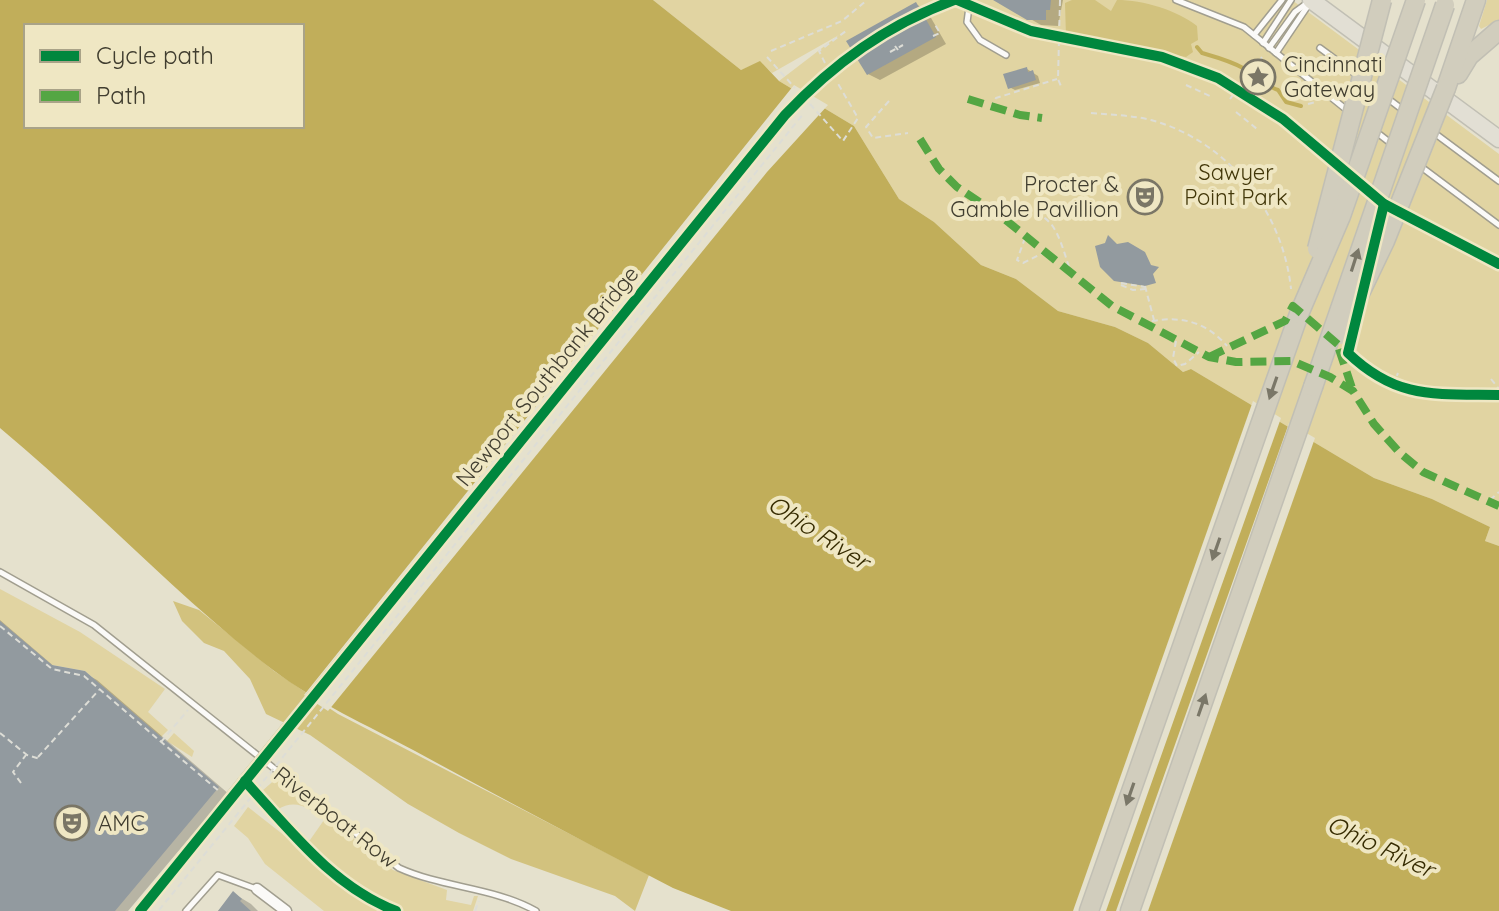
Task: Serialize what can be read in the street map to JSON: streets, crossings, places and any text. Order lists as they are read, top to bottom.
{
  "streets": {
    "street": ["Newport Southbank Bridge"],
    "lane": ["Riverboat Row"]
  },
  "water": ["Ohio River"],
  "parks": ["Sawyer Point Park"],
  "places": {
    "place": ["Cincinnati Gateway"],
    "theatre": ["Procter & Gamble Pavillion", "AMC"]
  },
  "legend": ["Cycle path", "Path"]
}
